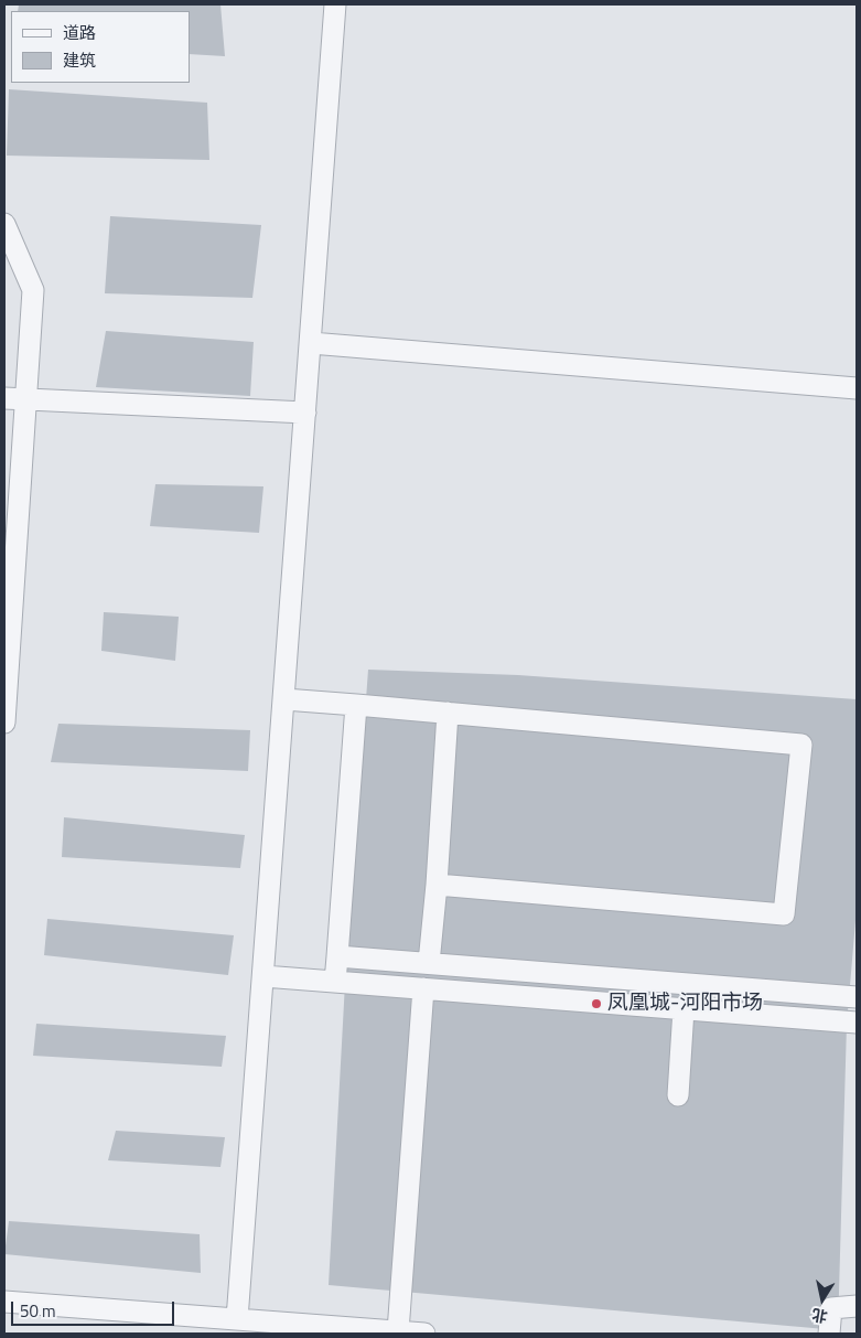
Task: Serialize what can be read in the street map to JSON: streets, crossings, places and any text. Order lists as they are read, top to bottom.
{
  "places": ["凤凰城-河阳市场"],
  "legend": ["道路", "建筑"],
  "scale_bar": "50 m",
  "north": "bottom"
}
